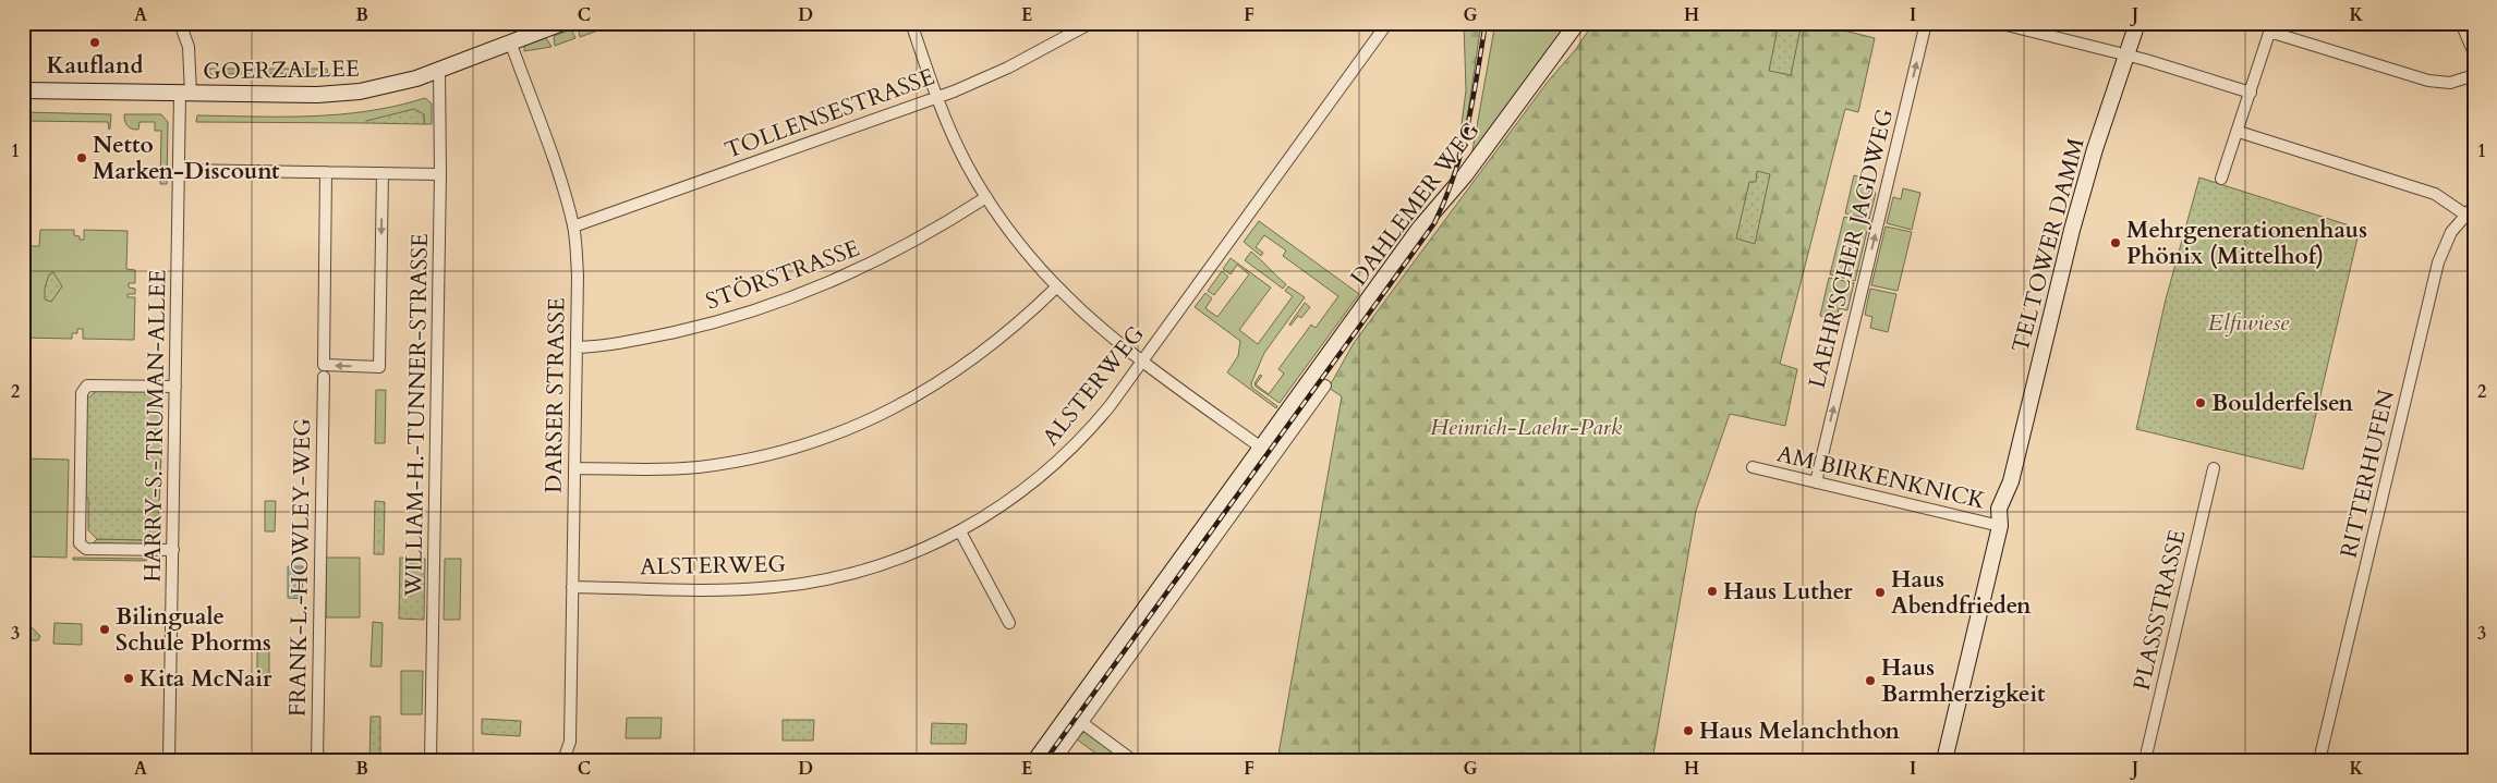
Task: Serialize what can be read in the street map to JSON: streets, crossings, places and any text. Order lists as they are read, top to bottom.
{
  "streets": {
    "main road": ["GOERZALLEE", "DAHLEMER WEG", "TELTOWER DAMM"],
    "street": [
      "TOLLENSESTRASSE",
      "LAEHR'SCHER JAGDWEG",
      "STÖRSTRASSE",
      "ALSTERWEG",
      "DARSER STRASSE",
      "WILLIAM-H.-TUNNER-STRASSE",
      "HARRY-S.-TRUMAN-ALLEE",
      "RITTERHUFEN",
      "AM BIRKENKNICK",
      "FRANK-L.-HOWLEY-WEG",
      "PLASSSTRASSE"
    ]
  },
  "crossings": [
    ["GOERZALLEE", "DARSER STRASSE"],
    ["GOERZALLEE", "WILLIAM-H.-TUNNER-STRASSE"],
    ["GOERZALLEE", "HARRY-S.-TRUMAN-ALLEE"],
    ["TOLLENSESTRASSE", "DARSER STRASSE"],
    ["TELTOWER DAMM", "AM BIRKENKNICK"],
    ["LAEHR'SCHER JAGDWEG", "AM BIRKENKNICK"],
    ["STÖRSTRASSE", "DARSER STRASSE"],
    ["ALSTERWEG", "DARSER STRASSE"]
  ],
  "one_way": ["LAEHR'SCHER JAGDWEG"],
  "parks": ["Elfiwiese", "Heinrich-Laehr-Park"],
  "places": [
    "Kaufland",
    "Netto Marken-Discount",
    "Mehrgenerationenhaus Phönix (Mittelhof)",
    "Boulderfelsen",
    "Haus Luther",
    "Haus Abendfrieden",
    "Bilinguale Schule Phorms",
    "Kita McNair",
    "Haus Barmherzigkeit",
    "Haus Melanchthon"
  ],
  "grid": {
    "columns": [
      "A",
      "B",
      "C",
      "D",
      "E",
      "F",
      "G",
      "H",
      "I",
      "J",
      "K"
    ],
    "rows": ["1", "2", "3"]
  }
}
